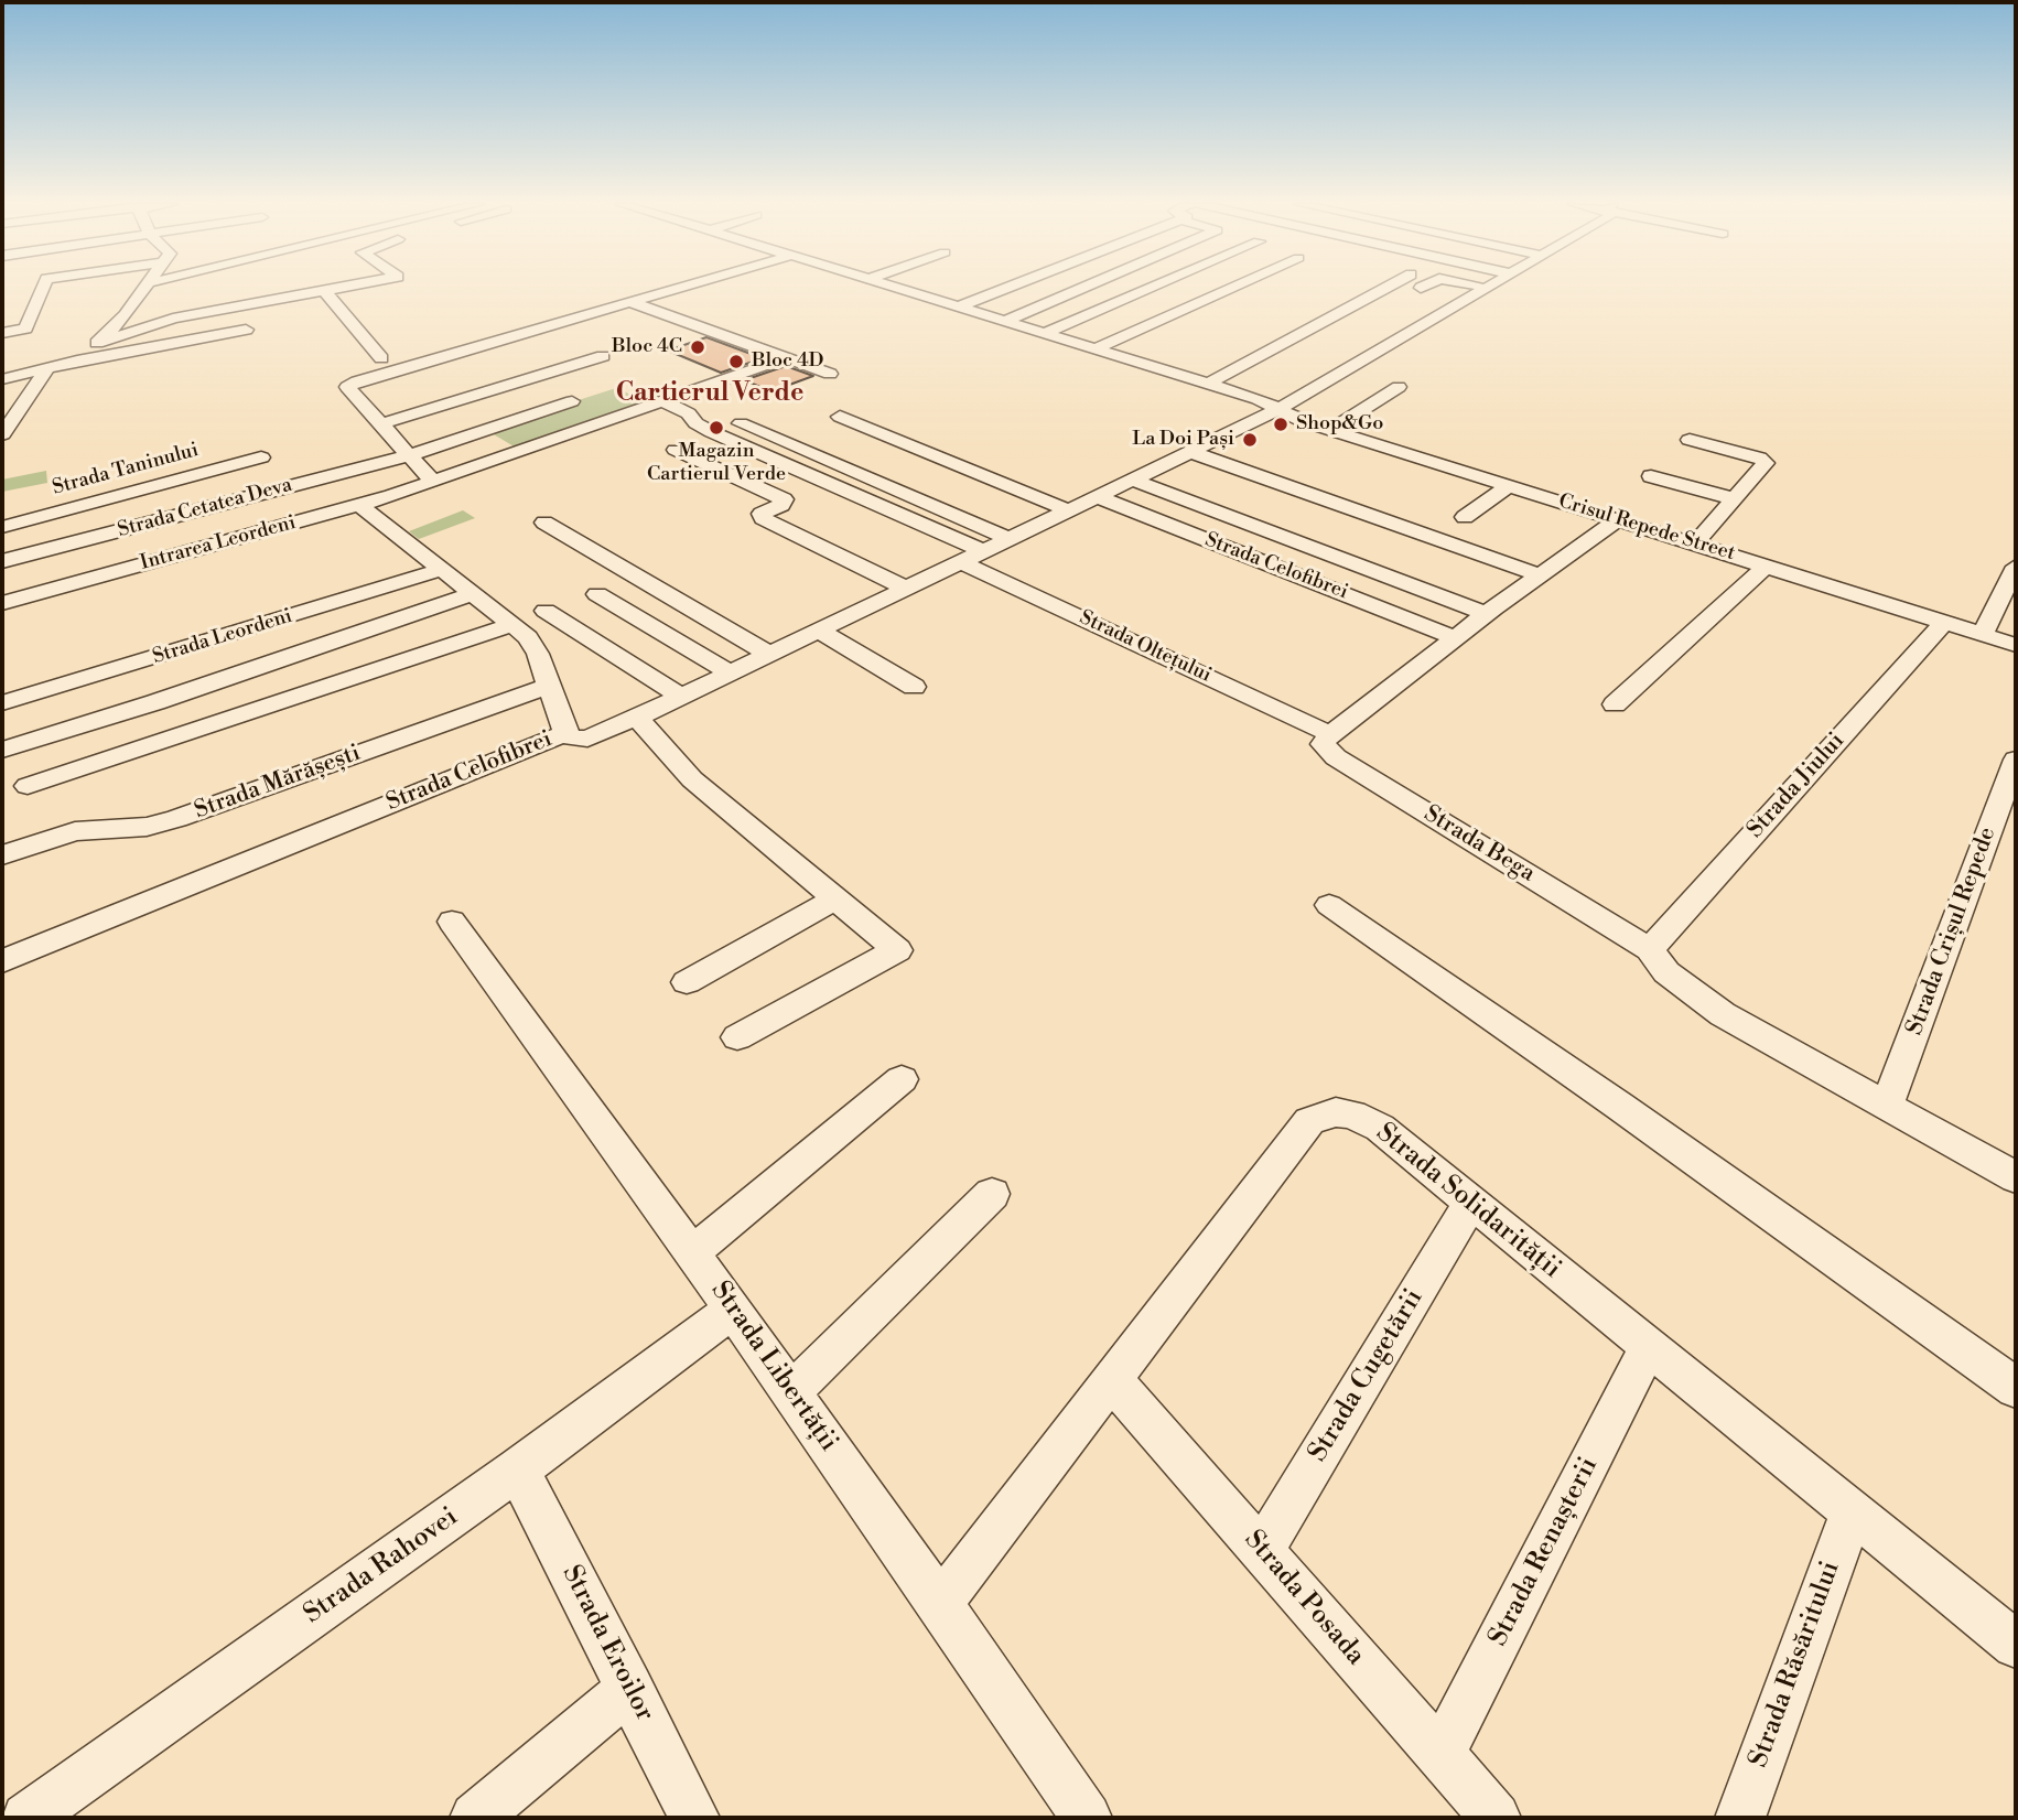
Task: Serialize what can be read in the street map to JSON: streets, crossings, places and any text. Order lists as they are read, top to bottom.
{
  "streets": {
    "street": [
      "Strada Taninului",
      "Strada Cetatea Deva",
      "Crisul Repede Street",
      "Intrarea Leordeni",
      "Strada Celofibrei",
      "Strada Leordeni",
      "Strada Oltețului",
      "Strada Mărășești",
      "Strada Jiului",
      "Strada Bega",
      "Strada Crișul Repede",
      "Strada Solidarității",
      "Strada Libertății",
      "Strada Cugetării",
      "Strada Renașterii",
      "Strada Rahovei",
      "Strada Posada",
      "Strada Eroilor",
      "Strada Răsăritului"
    ]
  },
  "crossings": [
    ["Crisul Repede Street", "Strada Celofibrei"],
    ["Crisul Repede Street", "Strada Jiului"],
    ["Strada Celofibrei", "Strada Oltețului"],
    ["Strada Oltețului", "Strada Bega"],
    ["Strada Jiului", "Strada Bega"],
    ["Strada Solidarității", "Strada Libertății"],
    ["Strada Solidarității", "Strada Cugetării"],
    ["Strada Solidarității", "Strada Renașterii"],
    ["Strada Solidarității", "Strada Posada"],
    ["Strada Solidarității", "Strada Răsăritului"],
    ["Strada Libertății", "Strada Rahovei"],
    ["Strada Cugetării", "Strada Posada"],
    ["Strada Renașterii", "Strada Posada"],
    ["Strada Rahovei", "Strada Eroilor"]
  ],
  "districts": ["Cartierul Verde"],
  "places": [
    "Bloc 4C",
    "Bloc 4D",
    "Shop&Go",
    "Magazin Cartierul Verde",
    "La Doi Pași"
  ]
}
